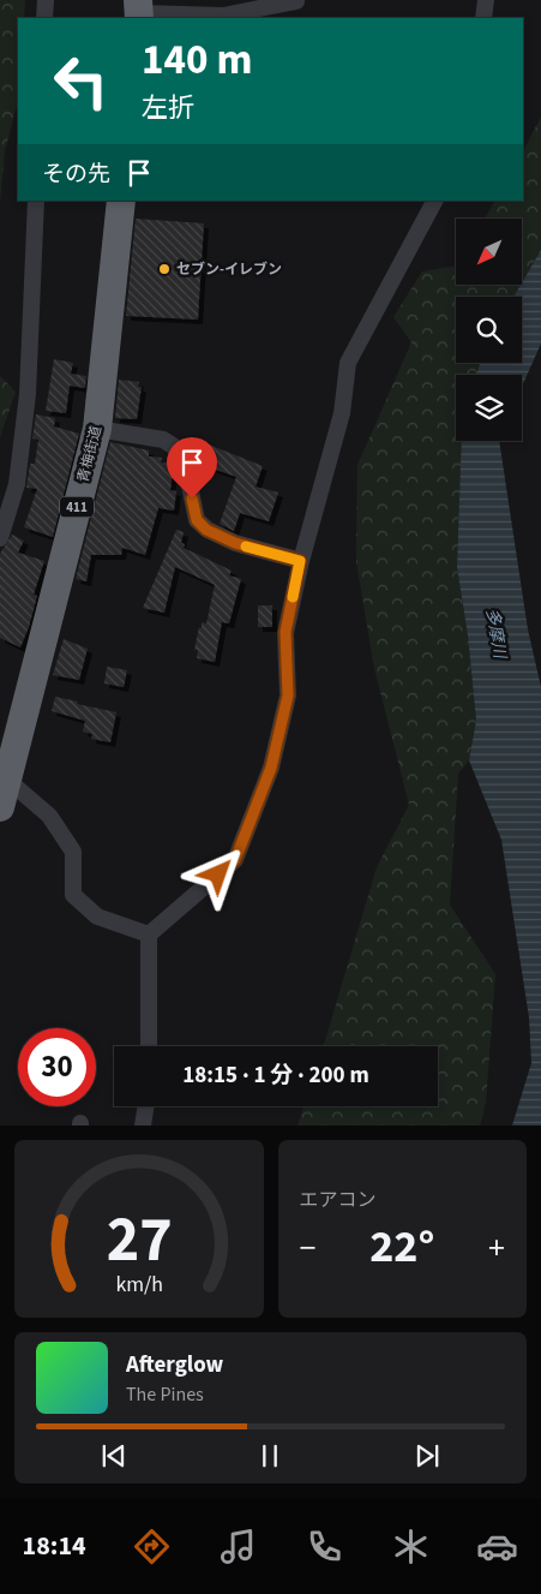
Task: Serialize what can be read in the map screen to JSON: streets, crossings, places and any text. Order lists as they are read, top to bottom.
{
  "streets": {
    "highway": ["青梅街道", "411"]
  },
  "water": ["多摩川"],
  "places": ["セブン-イレブン"],
  "north": "bottom left",
  "page": {
    "turn": ["140 m", "左折"],
    "then": "その先",
    "limit": "30",
    "trip": "18:15 · 1 分 · 200 m",
    "tile": "エアコン",
    "heat": ["−", "22°", "+"],
    "song": ["Afterglow", "The Pines"],
    "tabs": "18:14",
    "gauge": ["27", "km/h"]
  }
}
